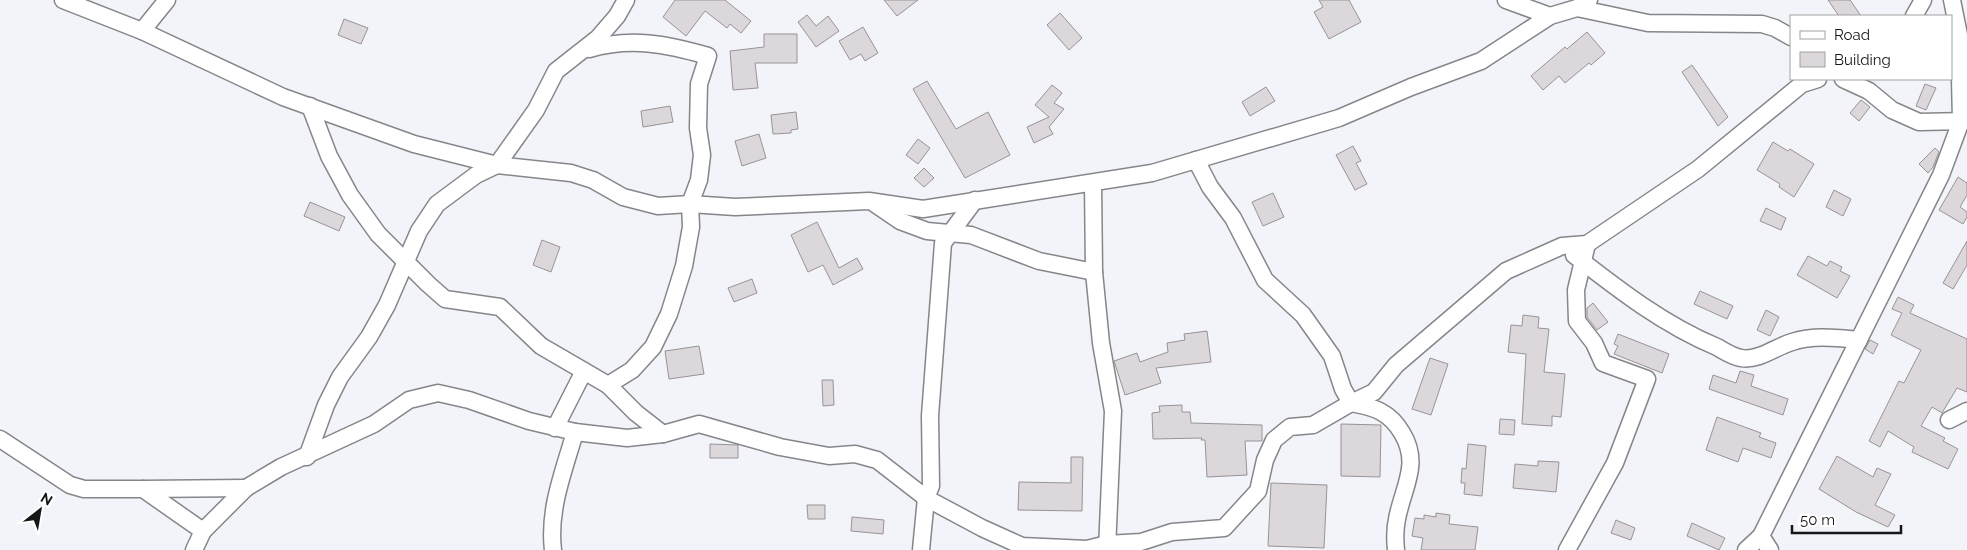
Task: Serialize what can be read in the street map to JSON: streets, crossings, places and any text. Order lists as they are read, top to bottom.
{
  "legend": ["Road", "Building"],
  "scale_bar": "50 m",
  "north": "top right"
}
